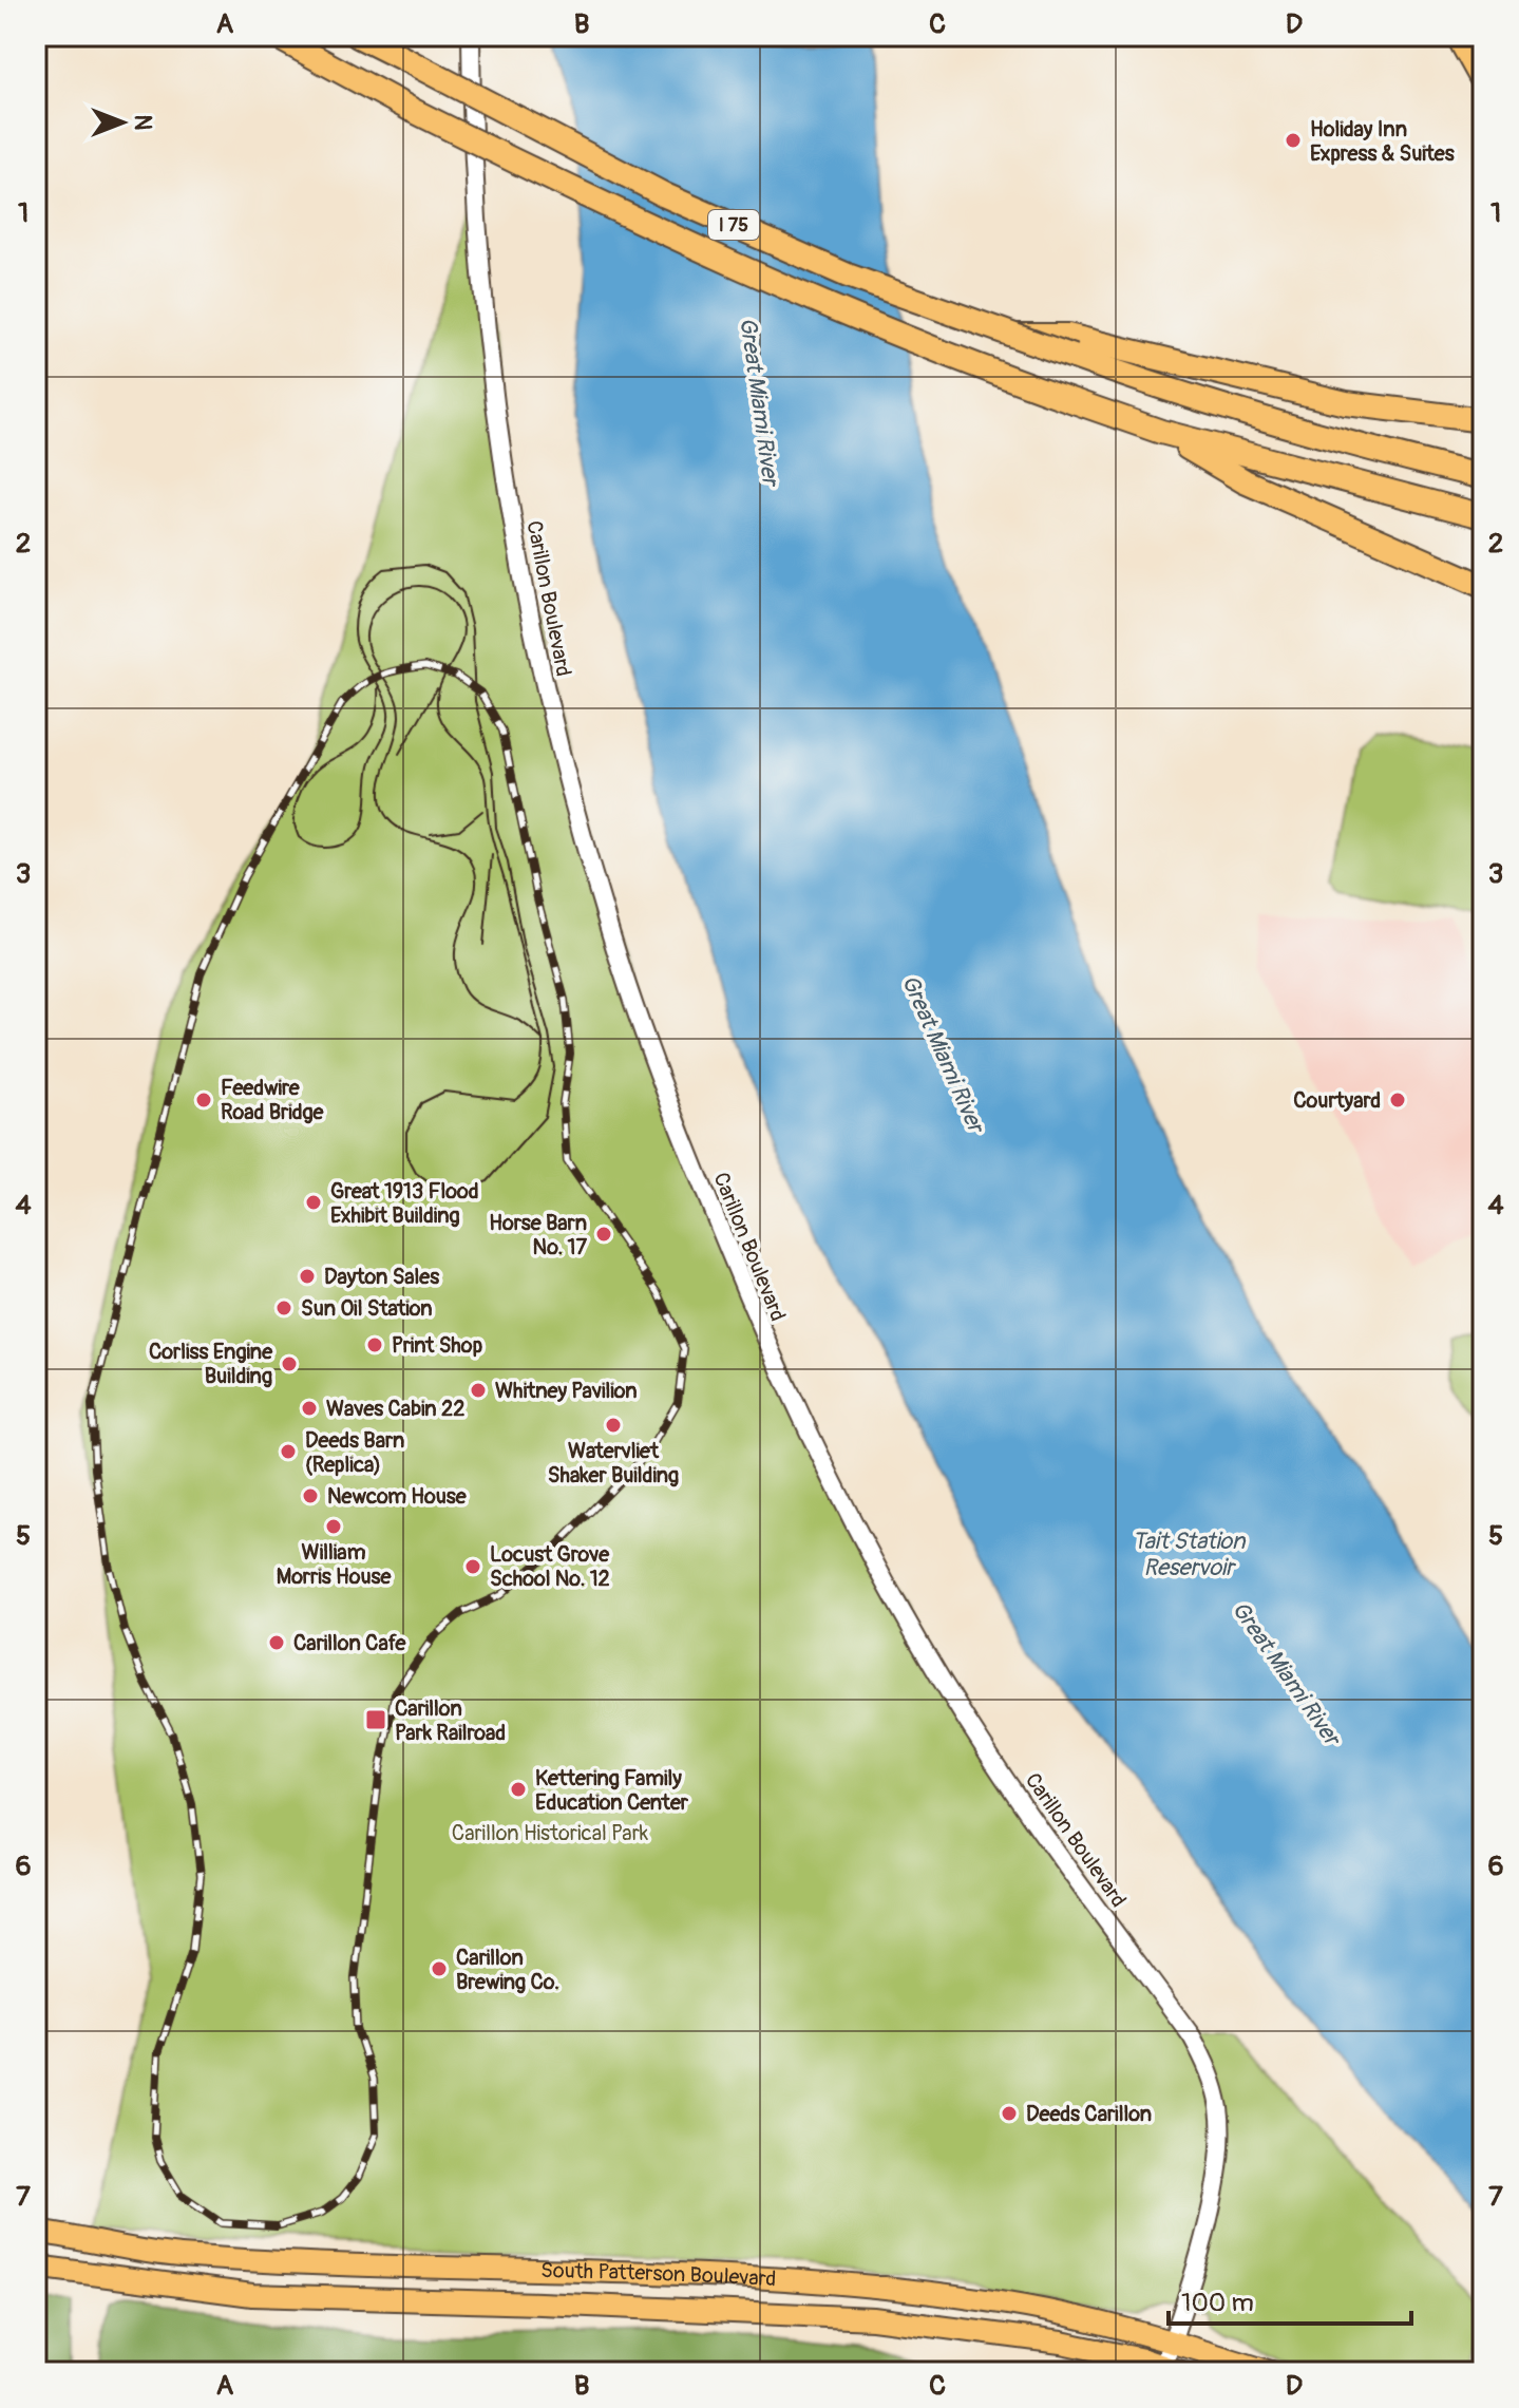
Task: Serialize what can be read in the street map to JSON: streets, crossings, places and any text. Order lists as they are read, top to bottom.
{
  "streets": {
    "highway": ["I 75"],
    "main road": ["South Patterson Boulevard"],
    "street": ["Carillon Boulevard"]
  },
  "crossings": [
    ["Carillon Boulevard", "South Patterson Boulevard"]
  ],
  "water": ["Great Miami River", "Tait Station Reservoir"],
  "parks": ["Carillon Historical Park"],
  "places": {
    "other": [
      "Holiday Inn Express & Suites",
      "Feedwire Road Bridge",
      "Courtyard",
      "Great 1913 Flood Exhibit Building",
      "Horse Barn No. 17",
      "Dayton Sales",
      "Sun Oil Station",
      "Print Shop",
      "Corliss Engine Building",
      "Whitney Pavilion",
      "Waves Cabin 22",
      "Watervliet Shaker Building",
      "Deeds Barn (Replica)",
      "Newcom House",
      "William Morris House",
      "Locust Grove School No. 12",
      "Carillon Cafe",
      "Kettering Family Education Center",
      "Carillon Brewing Co.",
      "Deeds Carillon"
    ],
    "transit": ["Carillon Park Railroad"]
  },
  "scale_bar": "100 m",
  "north": "right",
  "grid": {
    "columns": [
      "A",
      "B",
      "C",
      "D"
    ],
    "rows": [
      "1",
      "2",
      "3",
      "4",
      "5",
      "6",
      "7"
    ]
  }
}
